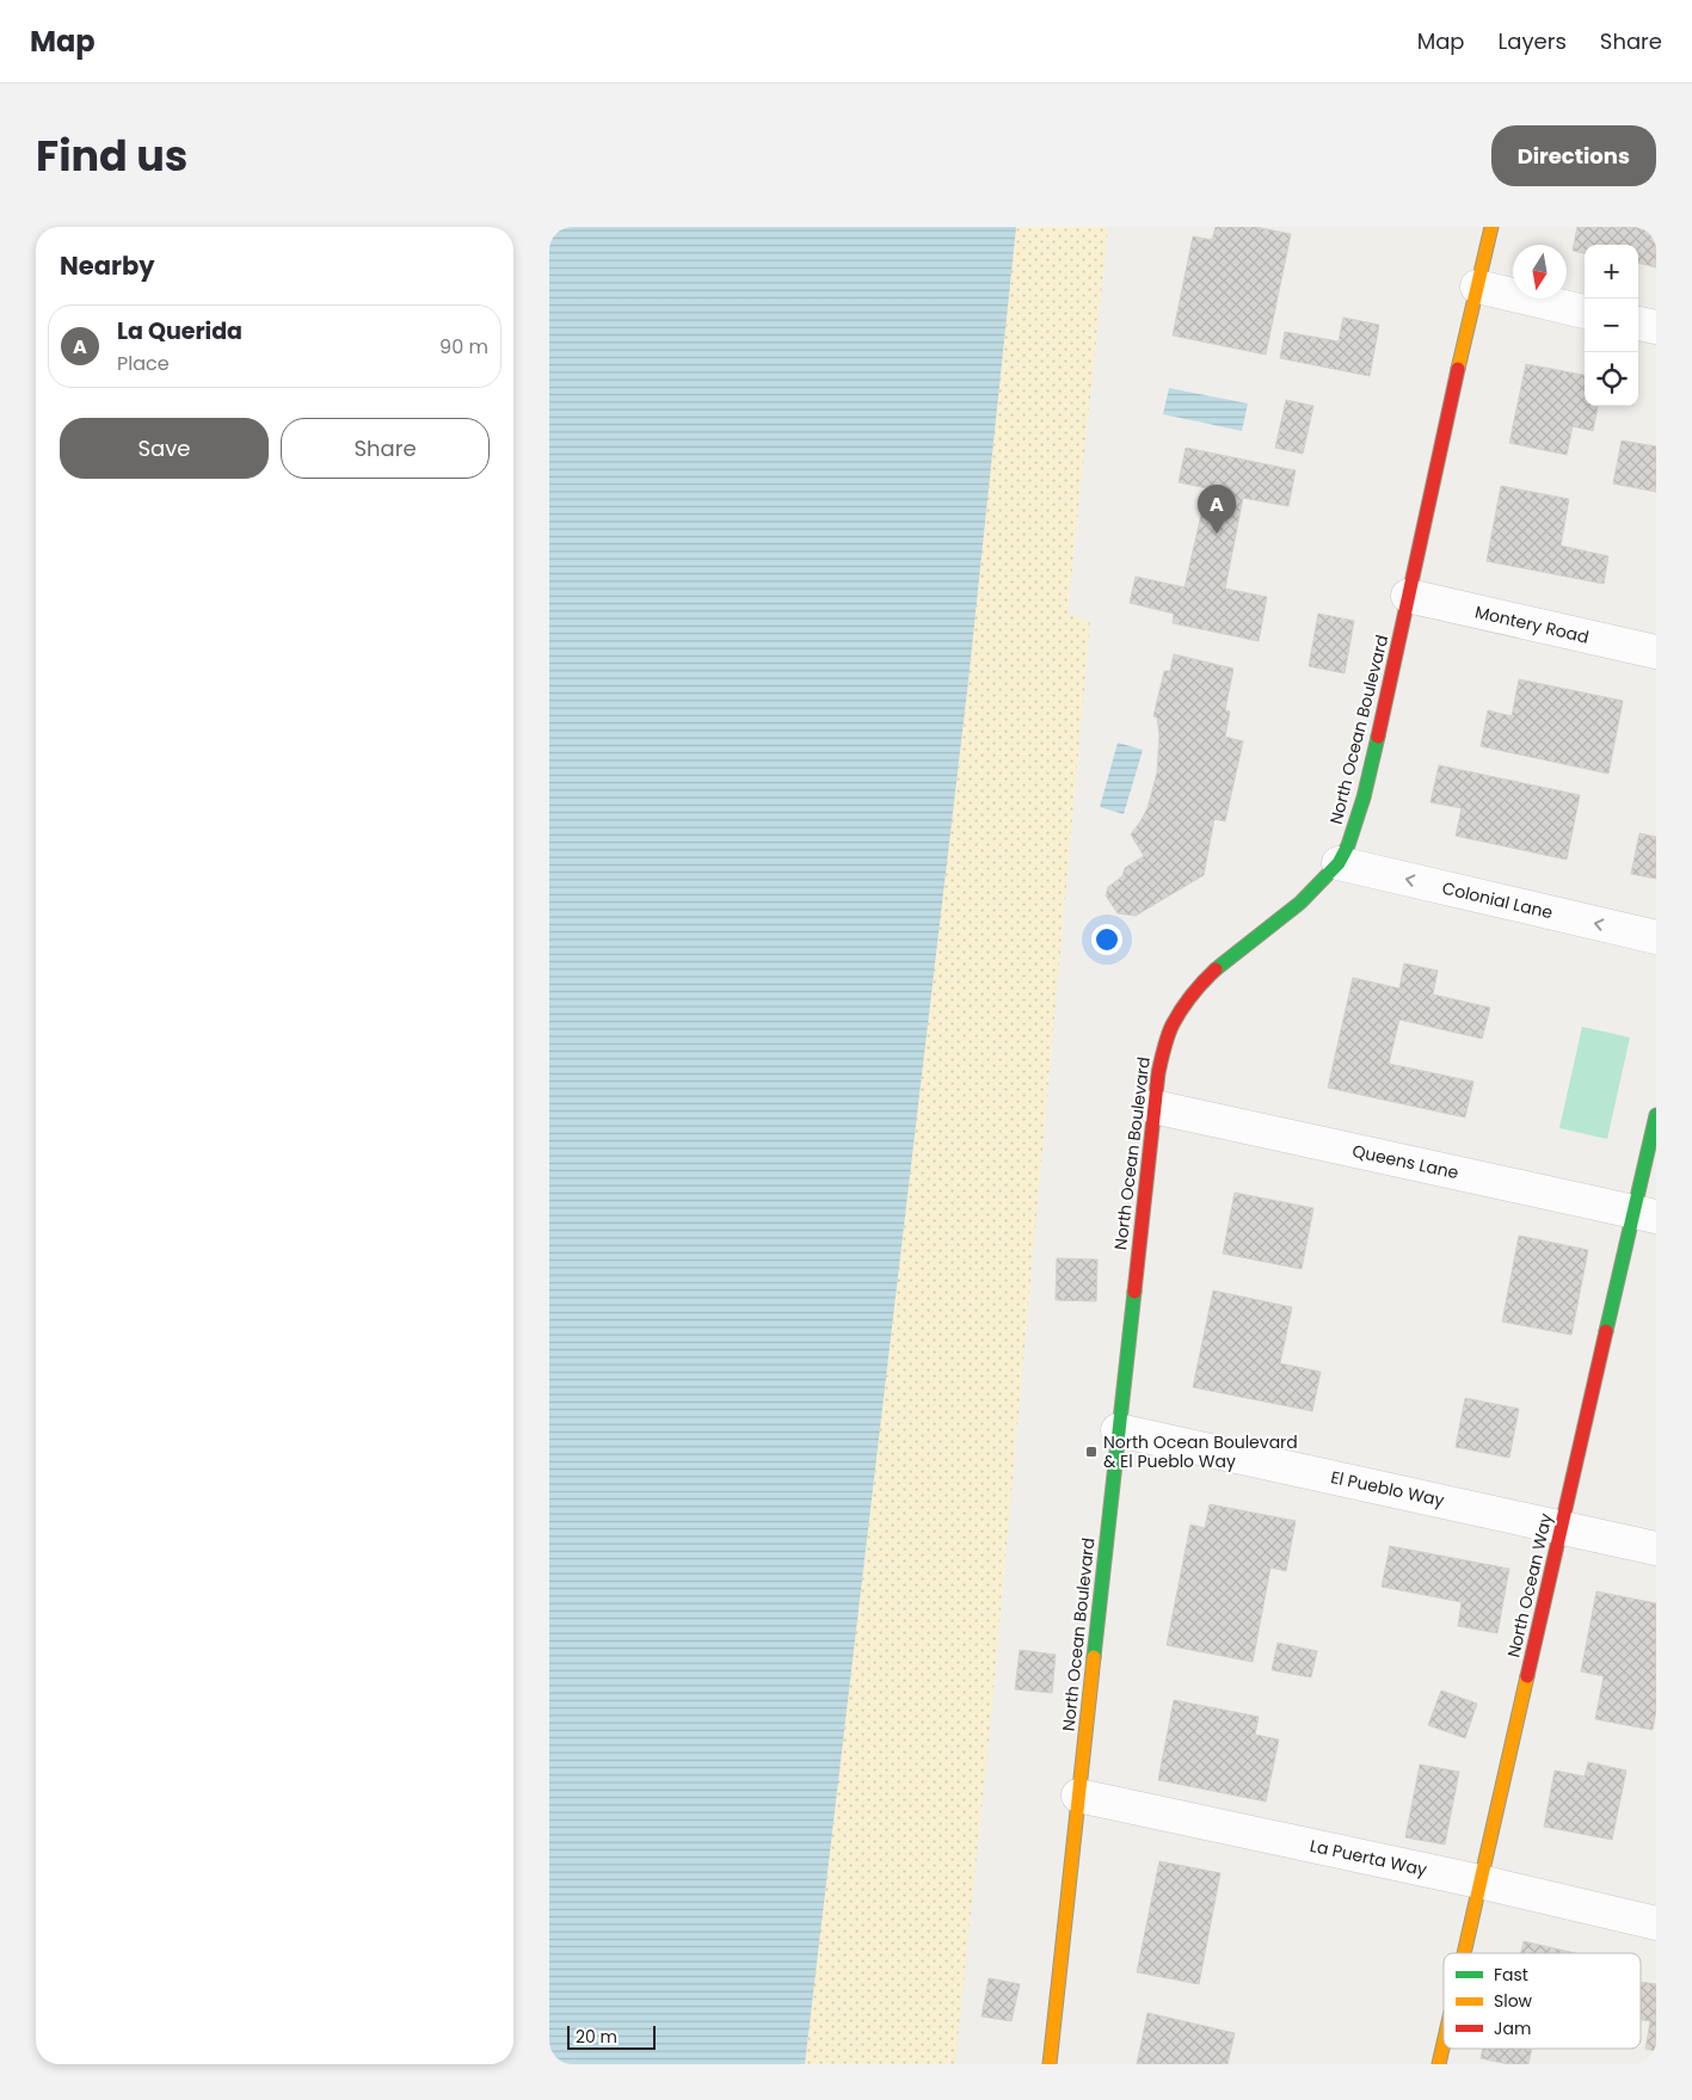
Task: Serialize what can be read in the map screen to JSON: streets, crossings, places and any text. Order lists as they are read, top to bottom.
{
  "streets": {
    "street": [
      "Montery Road",
      "North Ocean Boulevard",
      "Colonial Lane",
      "Queens Lane",
      "El Pueblo Way",
      "North Ocean Way",
      "La Puerta Way"
    ]
  },
  "crossings": [
    ["Montery Road", "North Ocean Boulevard"],
    ["North Ocean Boulevard", "Colonial Lane"],
    ["North Ocean Boulevard", "Queens Lane"],
    ["North Ocean Boulevard", "El Pueblo Way"],
    ["North Ocean Boulevard", "La Puerta Way"],
    ["Queens Lane", "North Ocean Way"],
    ["El Pueblo Way", "North Ocean Way"],
    ["North Ocean Way", "La Puerta Way"]
  ],
  "one_way": ["Colonial Lane"],
  "places": {
    "transit": ["North Ocean Boulevard & El Pueblo Way"]
  },
  "legend": ["Fast", "Slow", "Jam"],
  "scale_bar": "20 m",
  "north": "bottom",
  "page": {
    "header": "Map",
    "nav": ["Map", "Layers", "Share"],
    "title": "Find us",
    "buttons": [
      "Directions",
      ["Save", "Share"]
    ],
    "heading": "Nearby",
    "map_buttons": ["+", "−"],
    "list": [
      {
        "mark": "A",
        "name": "La Querida",
        "note": "Place",
        "value": "90 m"
      }
    ],
    "pins": "A",
    "scale": "20 m"
  }
}
